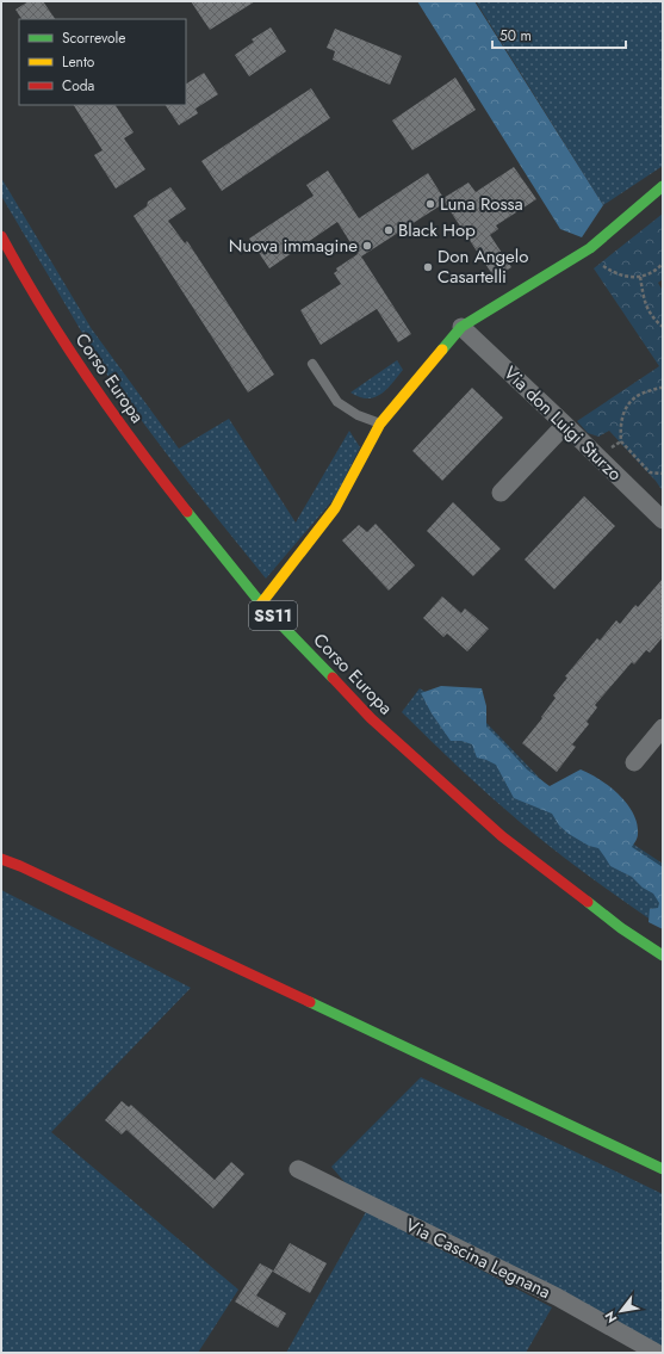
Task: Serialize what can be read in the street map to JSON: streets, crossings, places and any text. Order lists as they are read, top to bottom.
{
  "streets": {
    "street": [
      "Corso Europa",
      "Via don Luigi Sturzo",
      "SS11",
      "Via Cascina Legnana"
    ]
  },
  "places": [
    "Luna Rossa",
    "Black Hop",
    "Nuova immagine",
    "Don Angelo Casartelli"
  ],
  "legend": ["Scorrevole", "Lento", "Coda"],
  "scale_bar": "50 m",
  "north": "bottom left"
}
